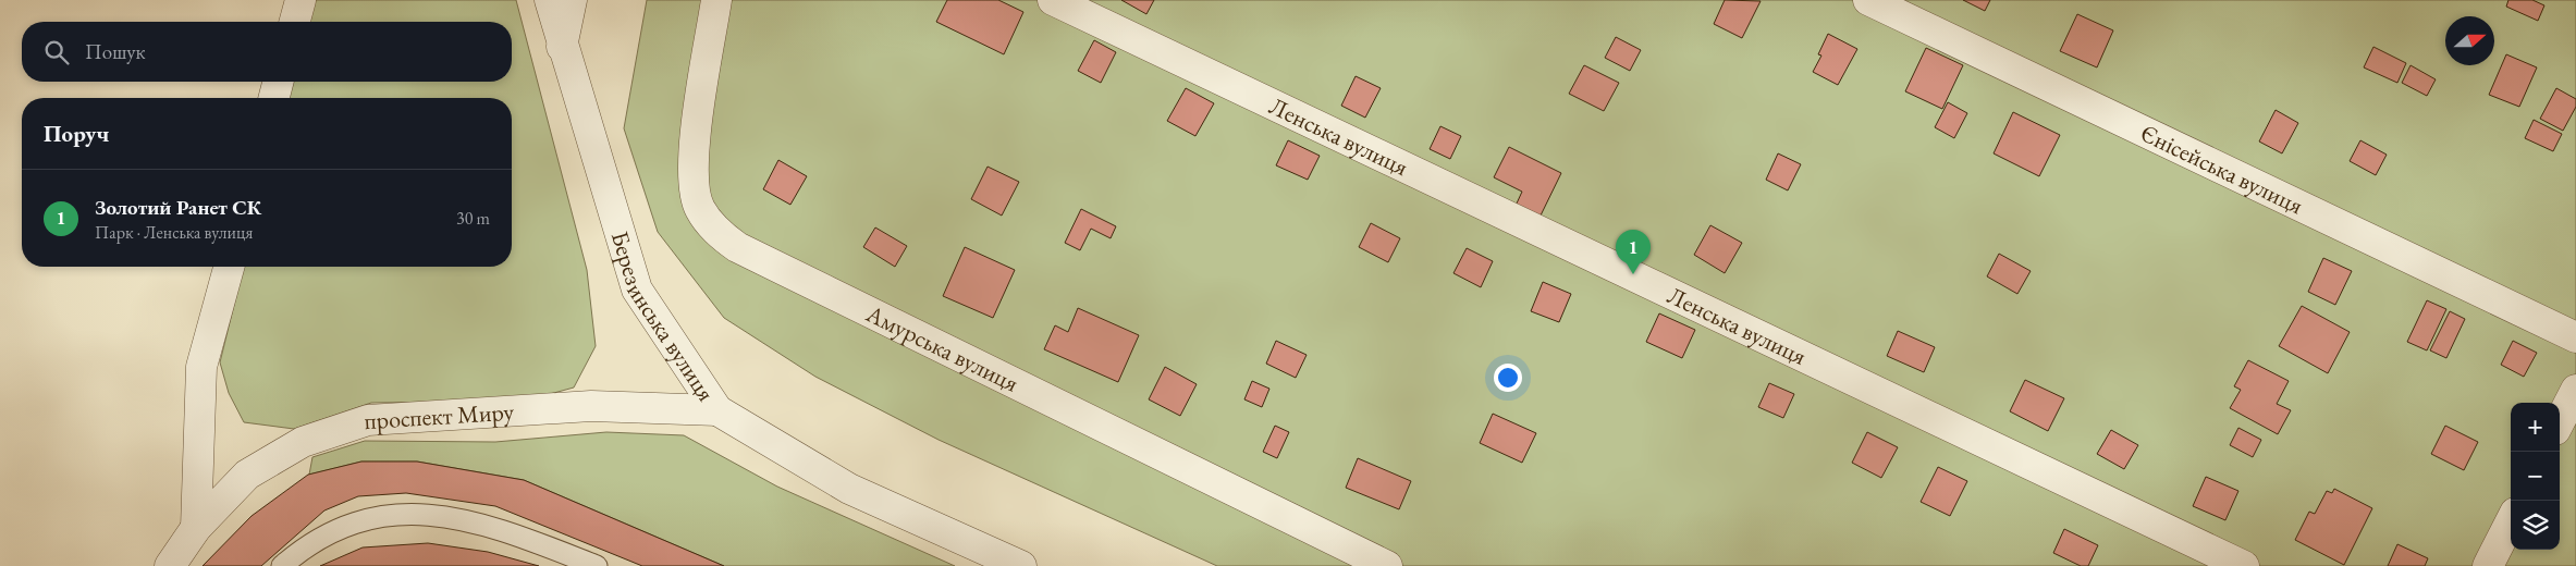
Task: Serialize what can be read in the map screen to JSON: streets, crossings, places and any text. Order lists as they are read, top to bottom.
{
  "streets": {
    "street": [
      "Ленська вулиця",
      "Єнісейська вулиця",
      "Березинська вулиця",
      "Амурська вулиця",
      "проспект Миру"
    ]
  },
  "crossings": [
    ["Березинська вулиця", "проспект Миру"]
  ],
  "north": "right",
  "page": {
    "search": "Пошук",
    "heading": "Поруч",
    "list": [
      {
        "mark": "1",
        "name": "Золотий Ранет СК",
        "note": "Парк · Ленська вулиця",
        "value": "30 m"
      }
    ],
    "pins": "1",
    "map_buttons": ["+", "−"]
  }
}
